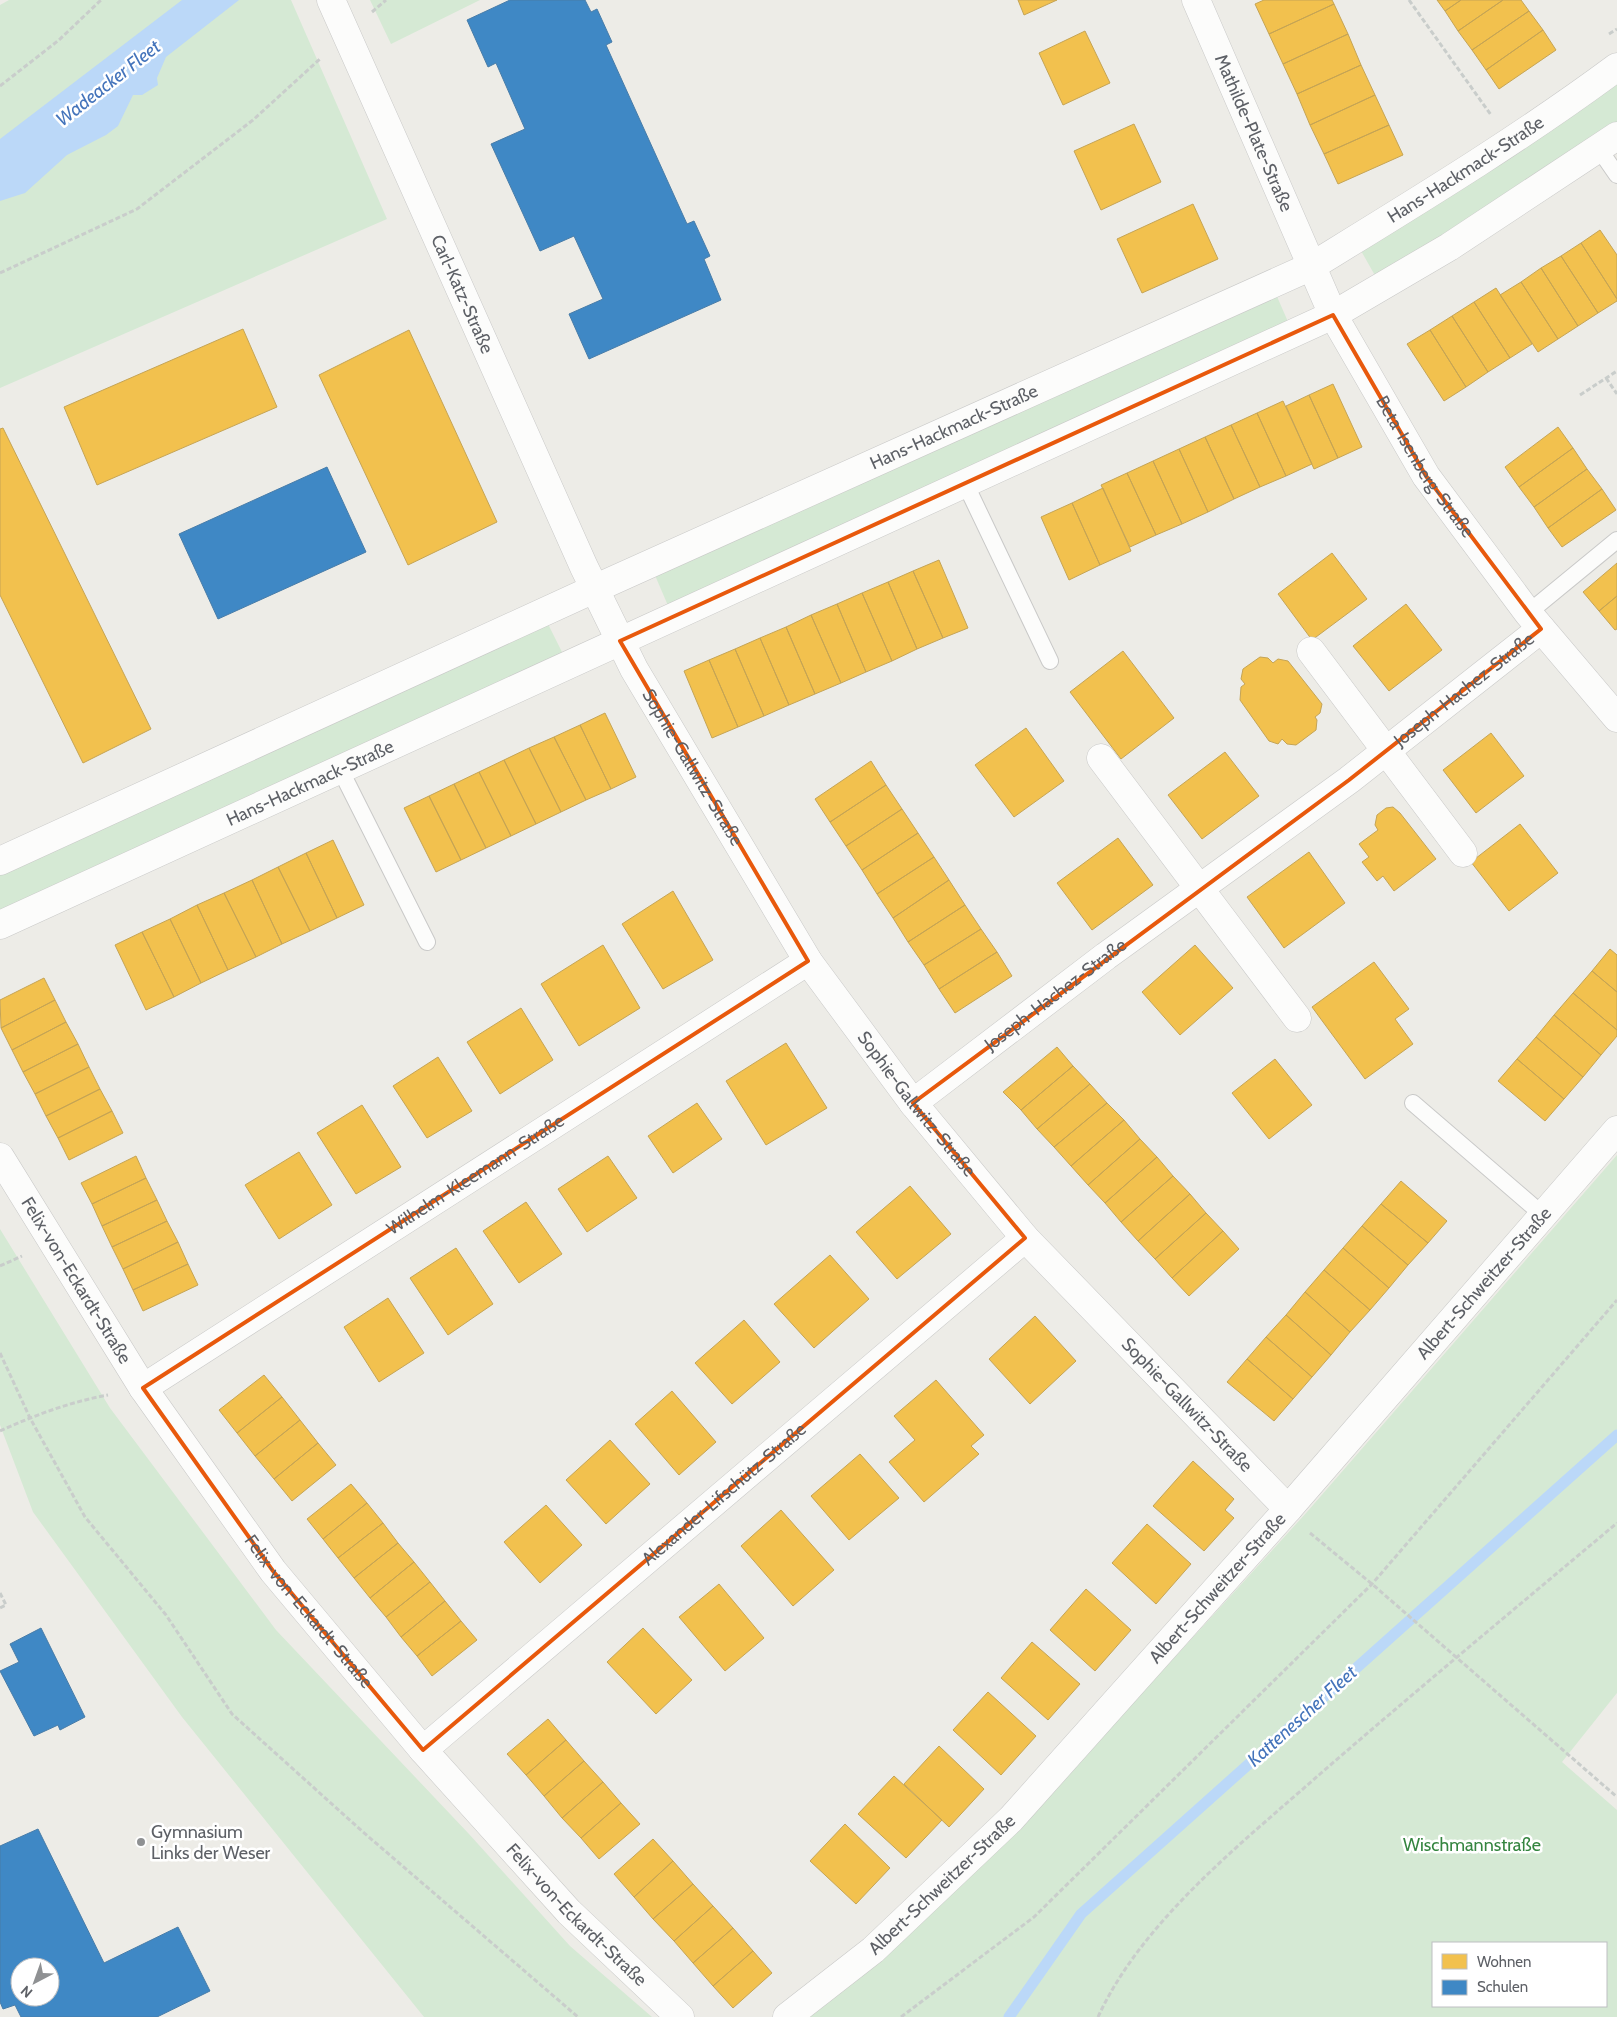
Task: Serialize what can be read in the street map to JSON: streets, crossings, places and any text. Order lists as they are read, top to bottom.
{
  "streets": {
    "street": [
      "Mathilde-Plate-Straße",
      "Hans-Hackmack-Straße",
      "Carl-Katz-Straße",
      "Beta-Isenberg-Straße",
      "Joseph-Hachez-Straße",
      "Sophie-Gallwitz-Straße",
      "Wilhelm-Kleemann-Straße",
      "Felix-von-Eckardt-Straße",
      "Albert-Schweitzer-Straße",
      "Alexander-Lifschütz-Straße"
    ]
  },
  "crossings": [
    ["Mathilde-Plate-Straße", "Hans-Hackmack-Straße"],
    ["Hans-Hackmack-Straße", "Carl-Katz-Straße"],
    ["Hans-Hackmack-Straße", "Beta-Isenberg-Straße"],
    ["Hans-Hackmack-Straße", "Sophie-Gallwitz-Straße"],
    ["Beta-Isenberg-Straße", "Joseph-Hachez-Straße"],
    ["Joseph-Hachez-Straße", "Sophie-Gallwitz-Straße"],
    ["Sophie-Gallwitz-Straße", "Wilhelm-Kleemann-Straße"],
    ["Sophie-Gallwitz-Straße", "Albert-Schweitzer-Straße"],
    ["Sophie-Gallwitz-Straße", "Alexander-Lifschütz-Straße"],
    ["Wilhelm-Kleemann-Straße", "Felix-von-Eckardt-Straße"],
    ["Felix-von-Eckardt-Straße", "Alexander-Lifschütz-Straße"]
  ],
  "water": ["Wadeacker Fleet", "Kattenescher Fleet"],
  "parks": ["Wischmannstraße"],
  "places": ["Gymnasium Links der Weser"],
  "legend": ["Wohnen", "Schulen"],
  "north": "bottom left"
}
